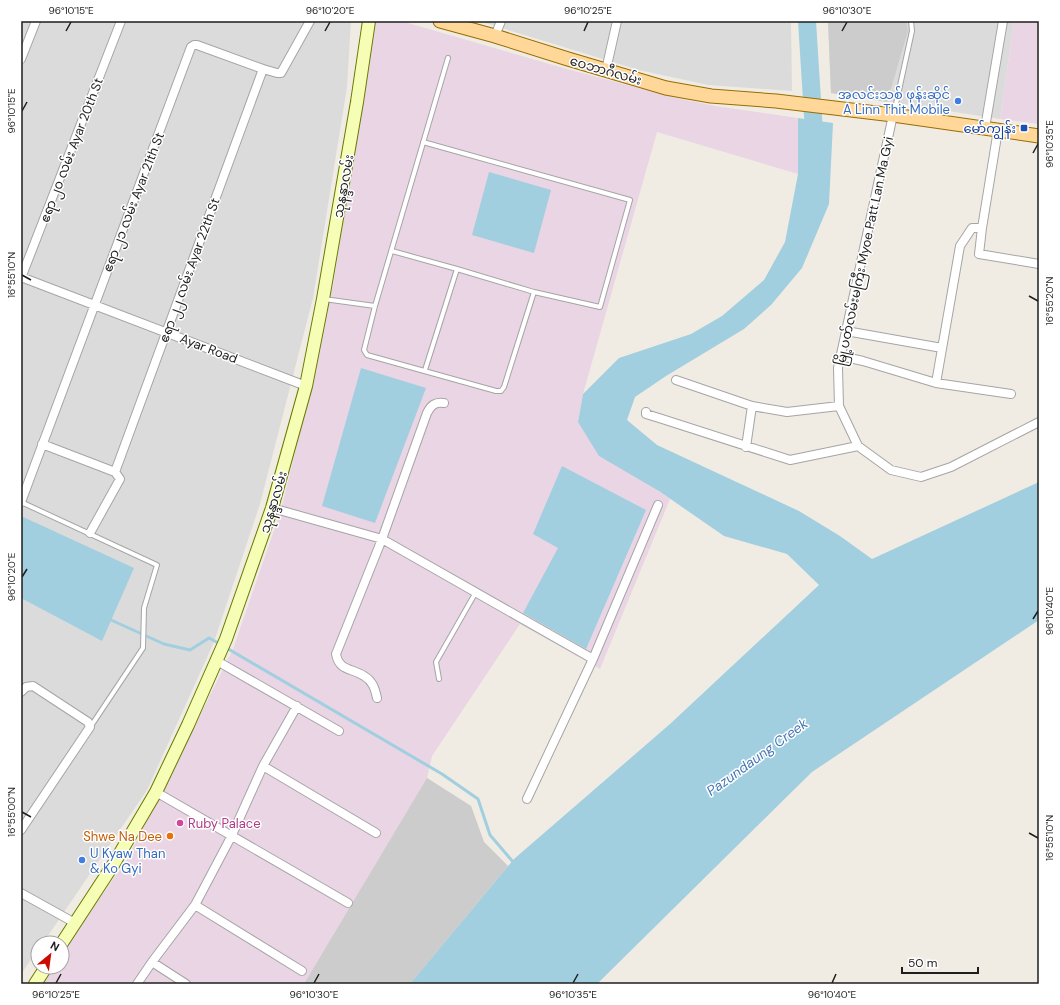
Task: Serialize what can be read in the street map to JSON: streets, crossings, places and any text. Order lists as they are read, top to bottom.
{
  "streets": {
    "main road": ["ဝေဘာဂီလမ်း", "သုနန္ဒာလမ်း"],
    "street": [
      "ဧရာ ၂၀ လမ်း Ayar 20th St",
      "ဧရာ ၂၁ လမ်း Ayar 21th St",
      "မြို့ပတ်လမ်းမကြီး Myoe Patt Lan Ma Gyi",
      "ဧရာ ၂၂ လမ်း Ayar 22th St",
      "Ayar Road"
    ]
  },
  "crossings": [
    ["ဝေဘာဂီလမ်း", "မြို့ပတ်လမ်းမကြီး Myoe Patt Lan Ma Gyi"],
    ["ဧရာ ၂၀ လမ်း Ayar 20th St", "Ayar Road"],
    ["သုနန္ဒာလမ်း", "Ayar Road"],
    ["ဧရာ ၂၁ လမ်း Ayar 21th St", "ဧရာ ၂၂ လမ်း Ayar 22th St"],
    ["ဧရာ ၂၁ လမ်း Ayar 21th St", "Ayar Road"],
    ["ဧရာ ၂၂ လမ်း Ayar 22th St", "Ayar Road"]
  ],
  "water": ["Pazundaung Creek"],
  "places": {
    "other": [
      "အလင်းသစ် ဖုန်းဆိုင် A Linn Thit Mobile",
      "Ruby Palace",
      "Shwe Na Dee",
      "U Kyaw Than & Ko Gyi"
    ],
    "transit": ["မော်ကျွန်း"]
  },
  "scale_bar": "50 m",
  "north": "top right",
  "coordinates": [
    "96°10'15\"E",
    "96°10'20\"E",
    "96°10'25\"E",
    "96°10'30\"E",
    "96°10'35\"E",
    "16°55'10\"N",
    "16°55'20\"N",
    "96°10'40\"E",
    "16°55'00\"N"
  ]
}
